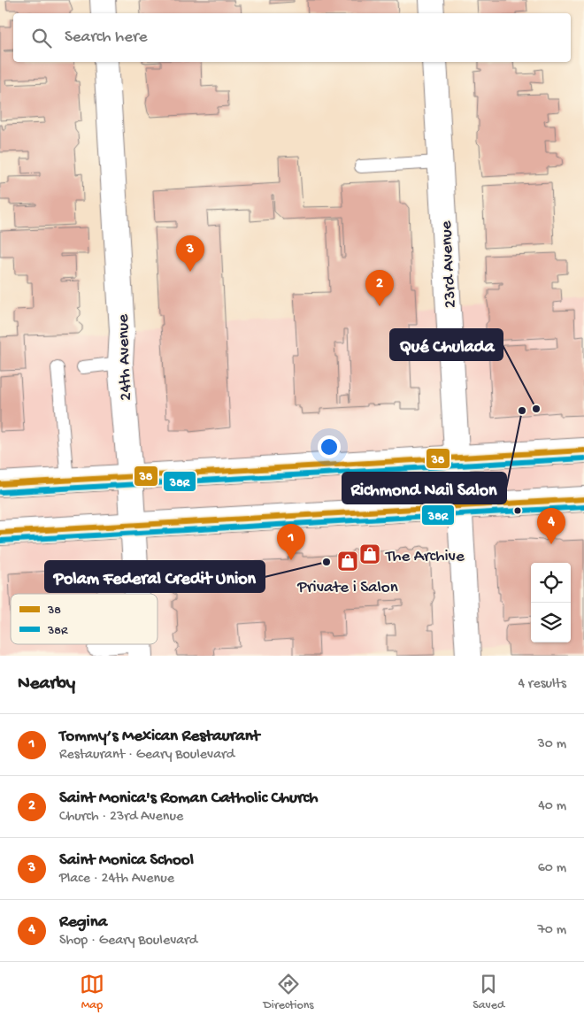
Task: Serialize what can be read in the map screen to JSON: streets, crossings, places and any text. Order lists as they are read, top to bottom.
{
  "streets": {
    "street": ["23rd Avenue", "24th Avenue"]
  },
  "places": {
    "other": ["Qué Chulada", "Richmond Nail Salon", "Polam Federal Credit Union"],
    "shop": ["The Archive", "Private i Salon"]
  },
  "lines": ["transit line 38", "transit line 38R"],
  "legend": ["38", "38R"],
  "page": {
    "search": "Search here",
    "pins": [
      "3",
      "2",
      "4",
      "1"
    ],
    "heading": ["Nearby", "4 results"],
    "list": [
      {
        "mark": "1",
        "name": "Tommy’s Mexican Restaurant",
        "note": "Restaurant · Geary Boulevard",
        "value": "30 m"
      },
      {
        "mark": "2",
        "name": "Saint Monica's Roman Catholic Church",
        "note": "Church · 23rd Avenue",
        "value": "40 m"
      },
      {
        "mark": "3",
        "name": "Saint Monica School",
        "note": "Place · 24th Avenue",
        "value": "60 m"
      },
      {
        "mark": "4",
        "name": "Regina",
        "note": "Shop · Geary Boulevard",
        "value": "70 m"
      }
    ],
    "nav": ["Map", "Directions", "Saved"]
  }
}
